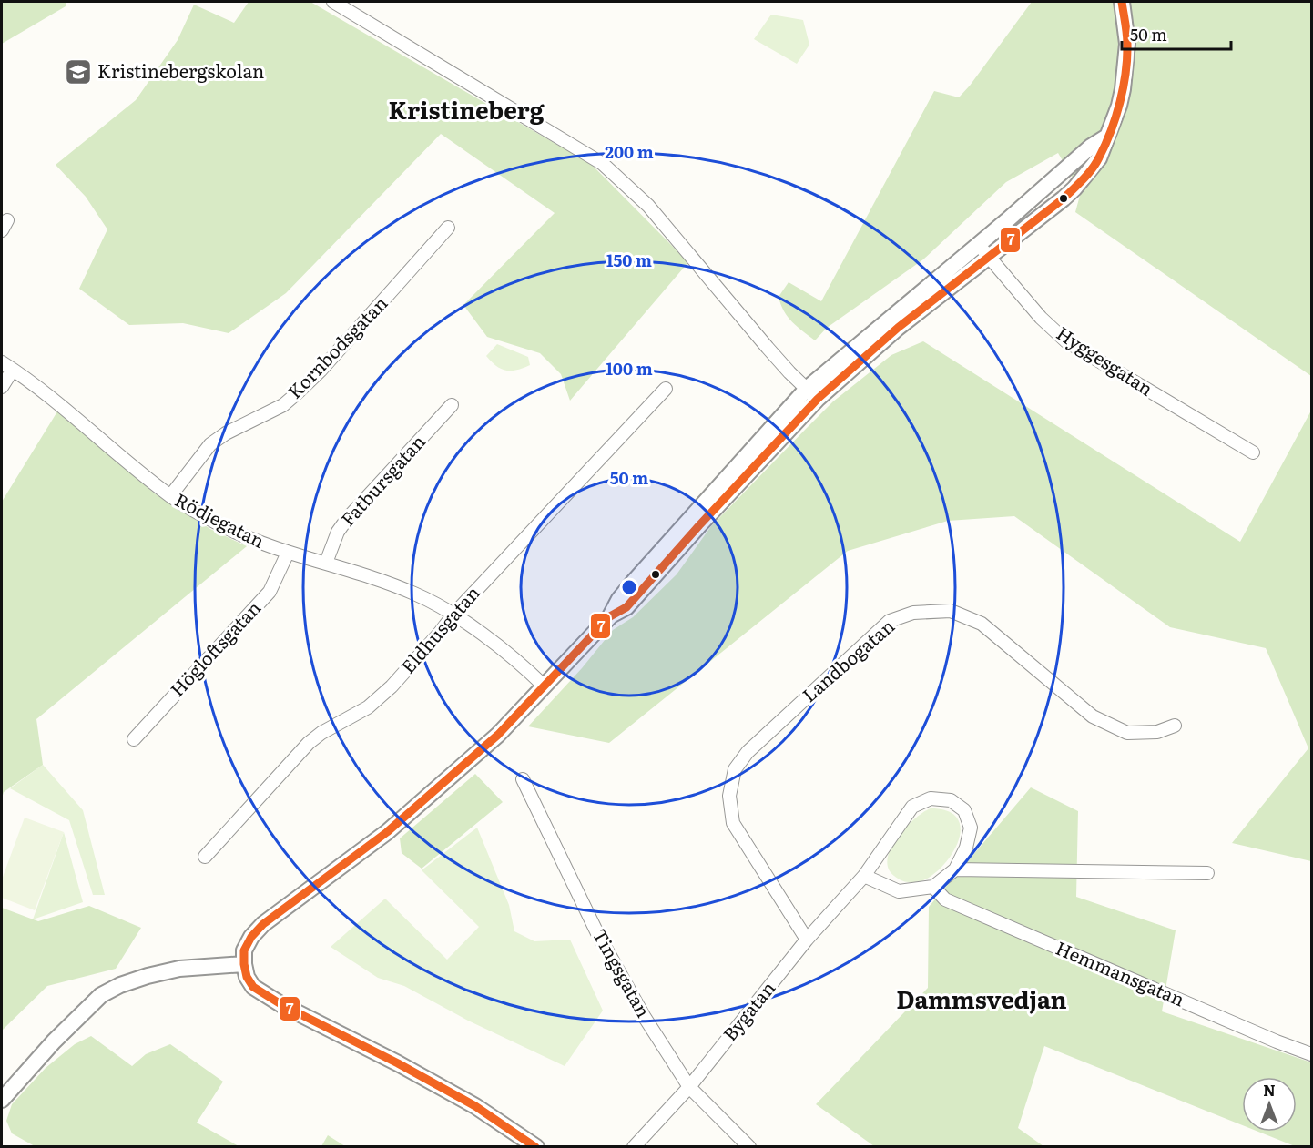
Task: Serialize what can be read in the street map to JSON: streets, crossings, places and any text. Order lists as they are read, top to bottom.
{
  "streets": {
    "street": [
      "Kornbodsgatan",
      "Hyggesgatan",
      "Fatbursgatan",
      "Rödjegatan",
      "Eldhusgatan",
      "Högloftsgatan",
      "Landbogatan",
      "Tingsgatan",
      "Hemmansgatan",
      "Bygatan"
    ]
  },
  "crossings": [
    ["Kornbodsgatan", "Rödjegatan"],
    ["Fatbursgatan", "Rödjegatan"],
    ["Rödjegatan", "Eldhusgatan"],
    ["Rödjegatan", "Högloftsgatan"],
    ["Landbogatan", "Bygatan"],
    ["Tingsgatan", "Bygatan"],
    ["Hemmansgatan", "Bygatan"]
  ],
  "districts": ["Kristineberg", "Dammsvedjan"],
  "places": {
    "school or university": ["Kristinebergskolan"]
  },
  "lines": ["transit line 7"],
  "scale_bar": "50 m",
  "north": "top",
  "rings": [
    "200 m",
    "150 m",
    "100 m",
    "50 m"
  ]
}
